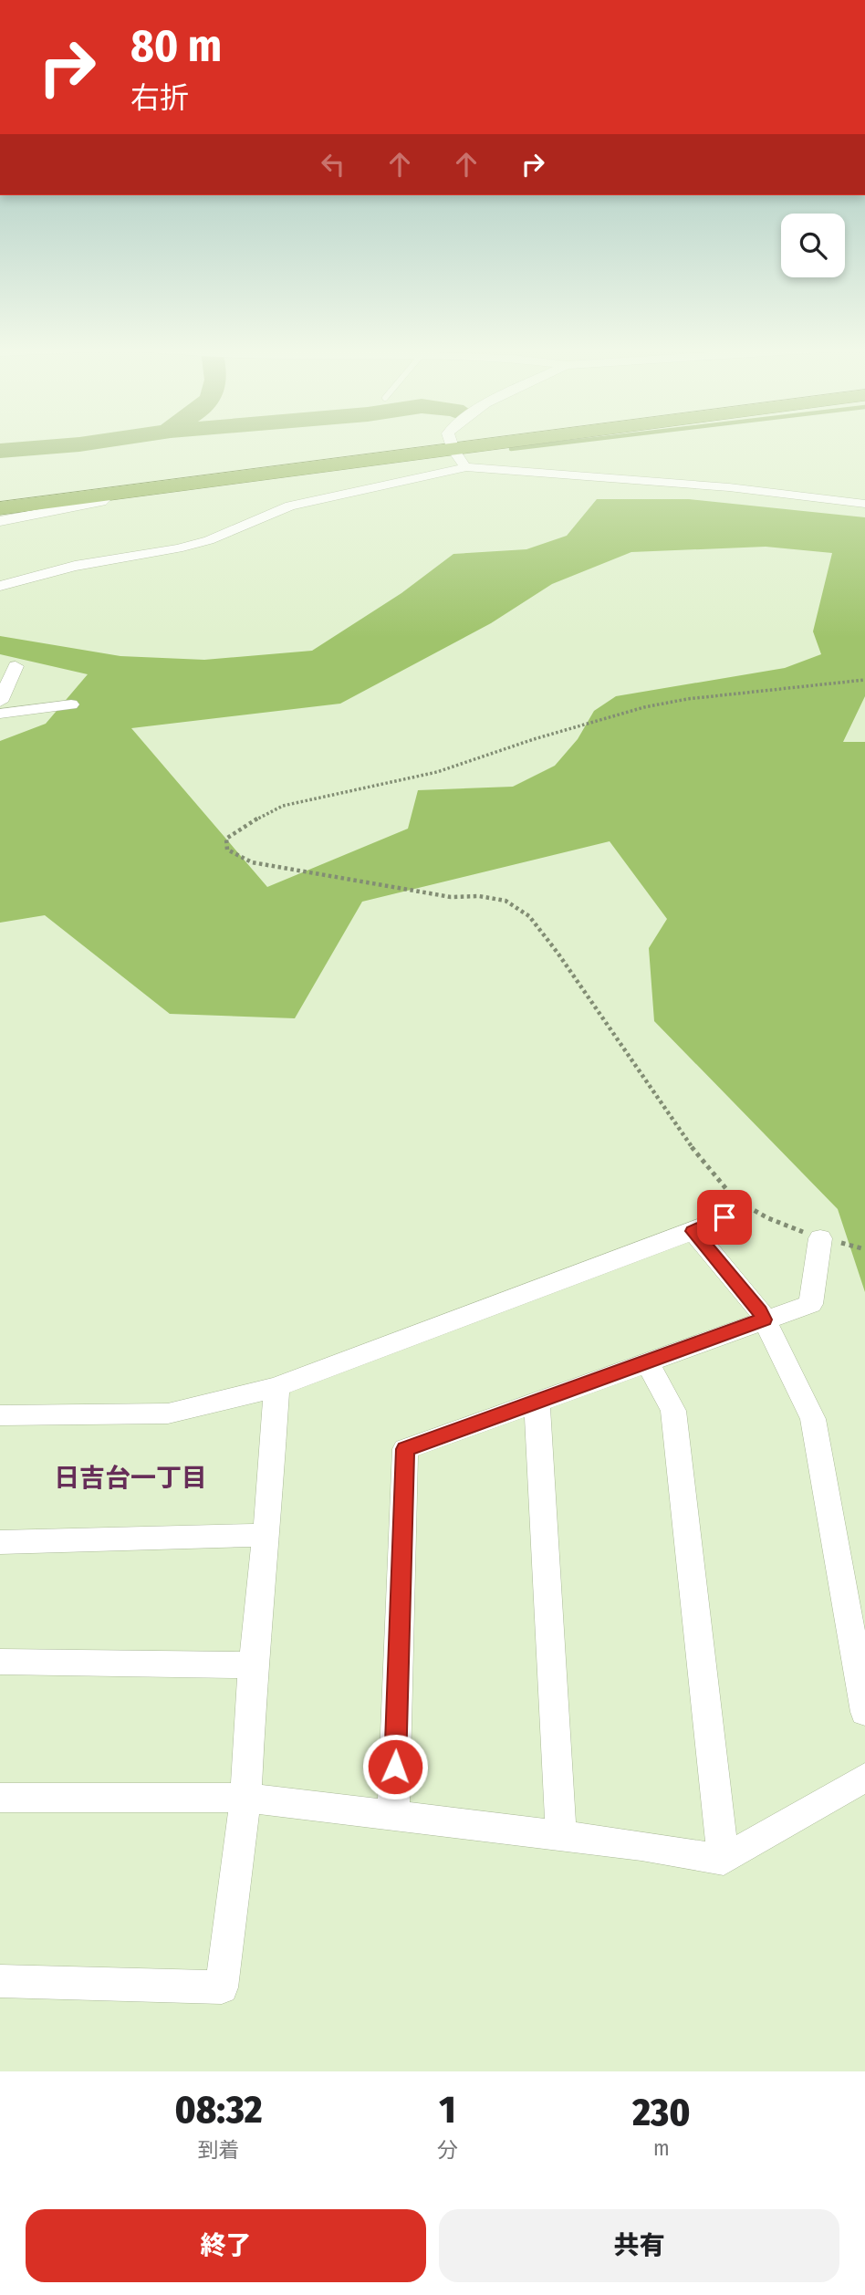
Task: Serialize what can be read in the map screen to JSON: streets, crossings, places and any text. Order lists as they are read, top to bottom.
{
  "districts": ["日吉台一丁目"],
  "page": {
    "turn": ["80 m", "右折"],
    "eta": [
      "08:32",
      "到着",
      "1",
      "分",
      "230",
      "m"
    ],
    "buttons": ["終了", "共有"]
  }
}
